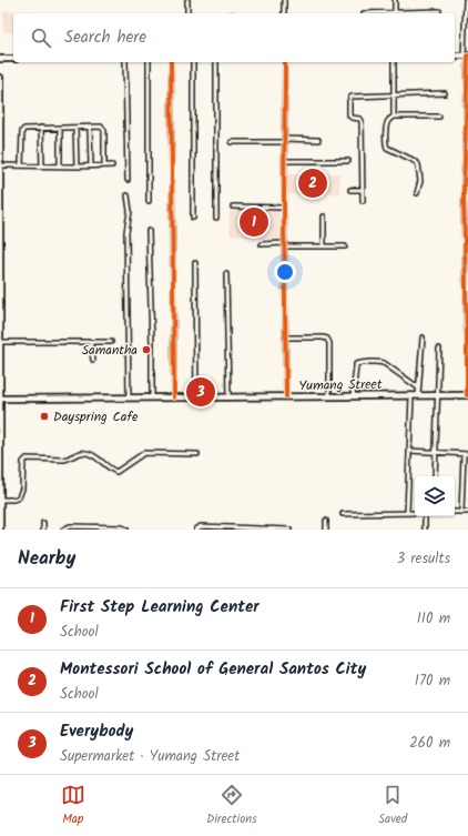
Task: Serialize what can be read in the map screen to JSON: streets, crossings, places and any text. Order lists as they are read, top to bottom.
{
  "streets": {
    "main road": ["Yumang Street"]
  },
  "places": ["Samantha", "Dayspring Cafe"],
  "page": {
    "search": "Search here",
    "pins": ["2", "1", "3"],
    "heading": ["Nearby", "3 results"],
    "list": [
      {
        "mark": "1",
        "name": "First Step Learning Center",
        "note": "School",
        "value": "110 m"
      },
      {
        "mark": "2",
        "name": "Montessori School of General Santos City",
        "note": "School",
        "value": "170 m"
      },
      {
        "mark": "3",
        "name": "Everybody",
        "note": "Supermarket · Yumang Street",
        "value": "260 m"
      }
    ],
    "nav": ["Map", "Directions", "Saved"]
  }
}
